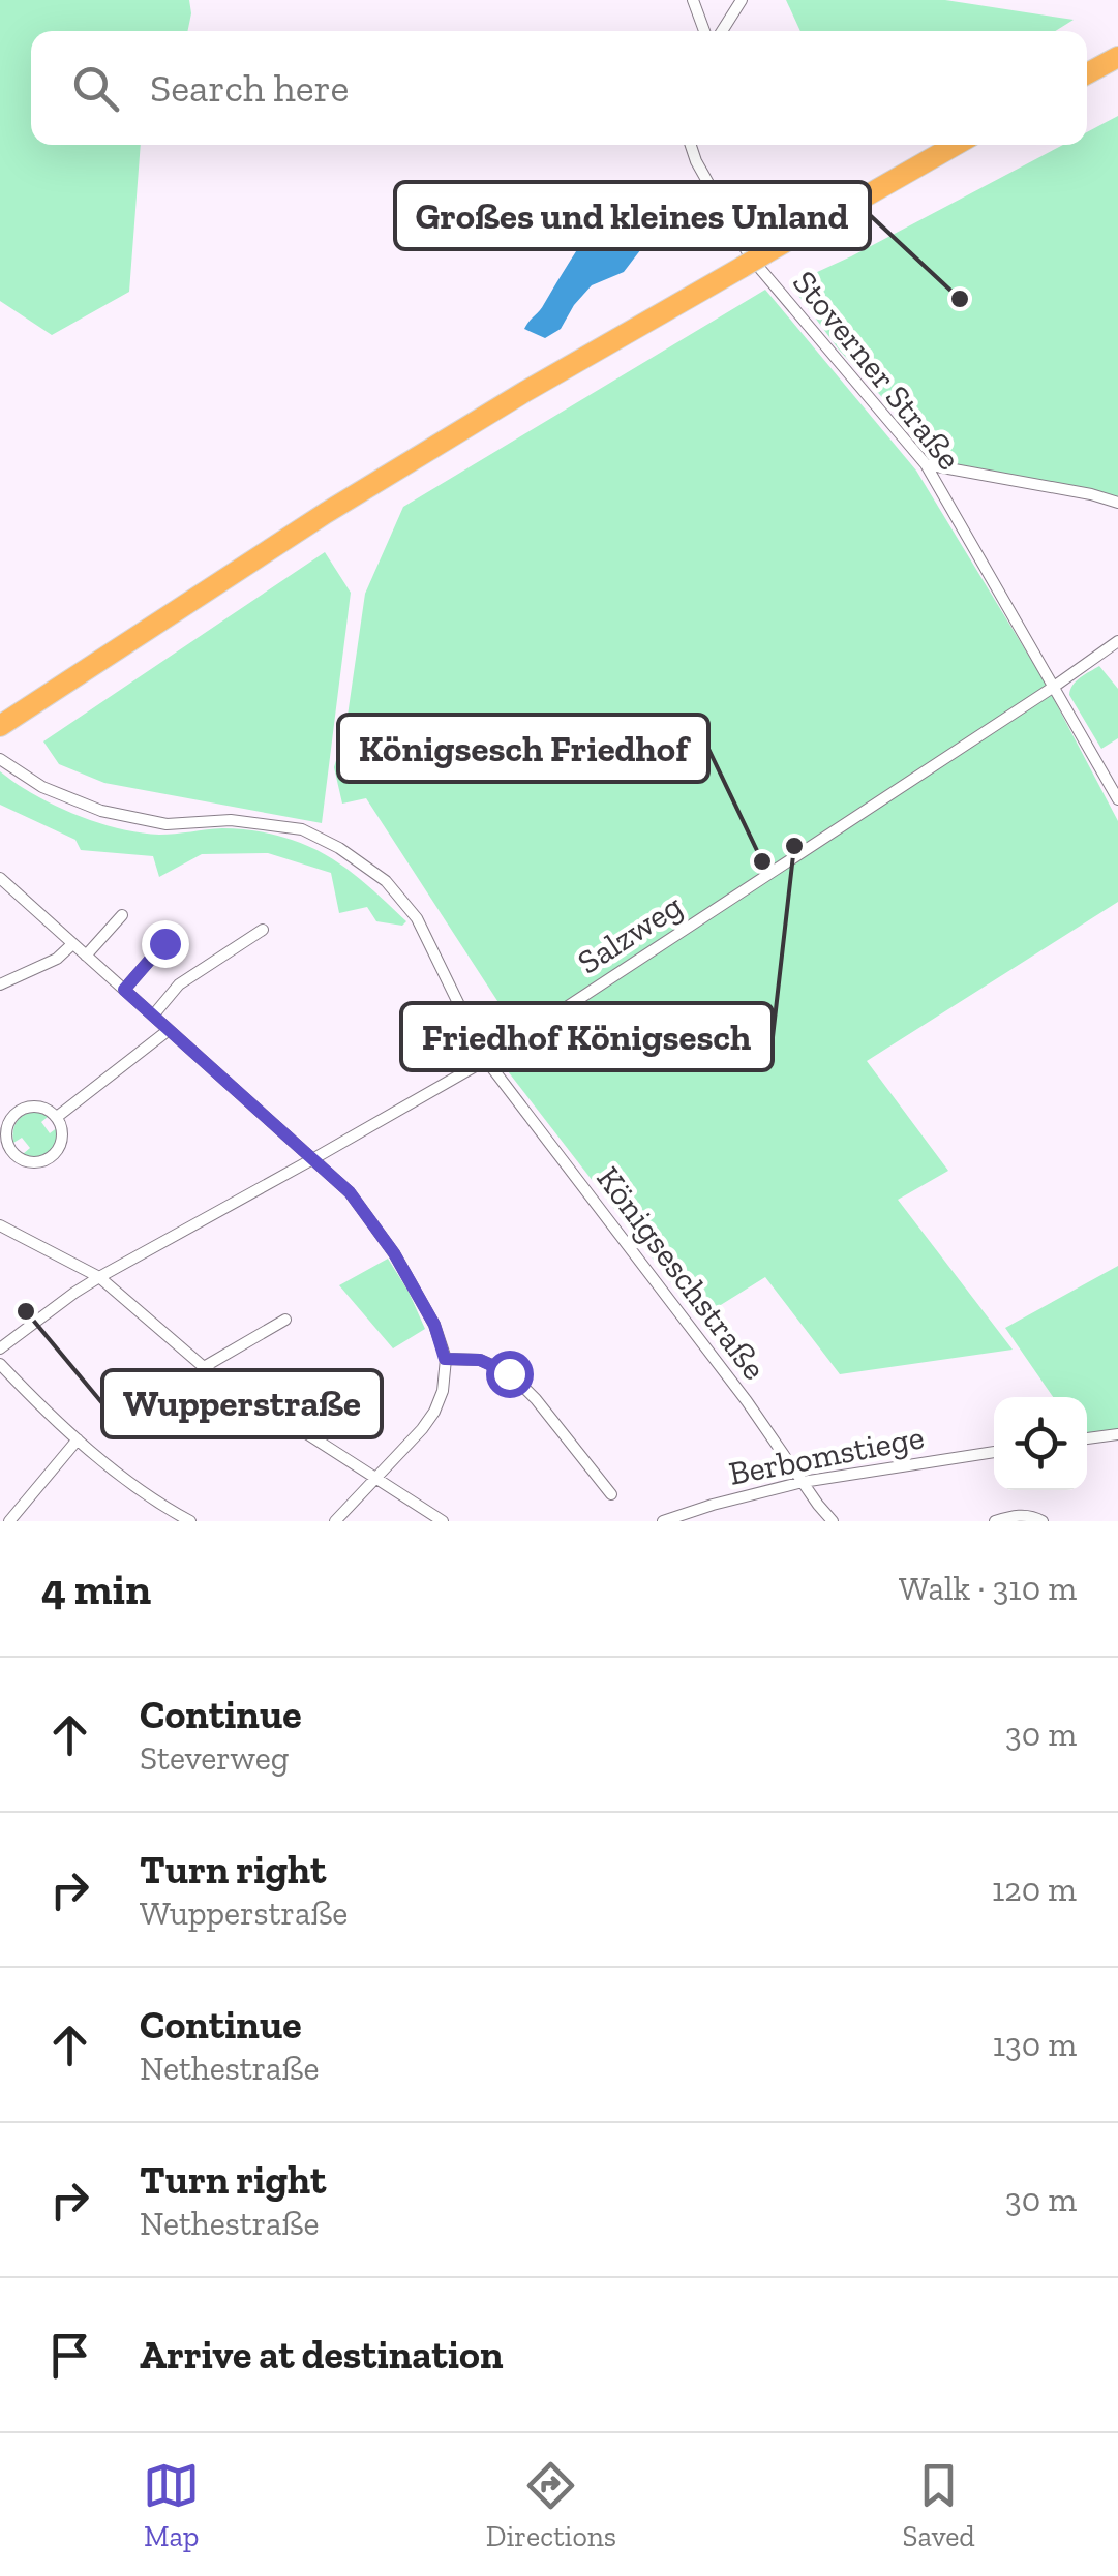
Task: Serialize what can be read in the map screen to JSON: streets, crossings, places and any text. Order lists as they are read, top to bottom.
{
  "streets": {
    "street": [
      "Stoverner Straße",
      "Salzweg",
      "Königseschstraße",
      "Berbomstiege"
    ]
  },
  "crossings": [
    ["Stoverner Straße", "Salzweg"],
    ["Salzweg", "Königseschstraße"],
    ["Königseschstraße", "Berbomstiege"]
  ],
  "places": [
    "Großes und kleines Unland",
    "Friedhof Königsesch",
    "Königsesch Friedhof",
    "Wupperstraße"
  ],
  "page": {
    "search": "Search here",
    "heading": ["4 min", "Walk · 310 m"],
    "list": [
      ["Continue", "Steverweg", "30 m"],
      ["Turn right", "Wupperstraße", "120 m"],
      ["Continue", "Nethestraße", "130 m"],
      ["Turn right", "Nethestraße", "30 m"],
      "Arrive at destination"
    ],
    "nav": ["Map", "Directions", "Saved"]
  }
}
